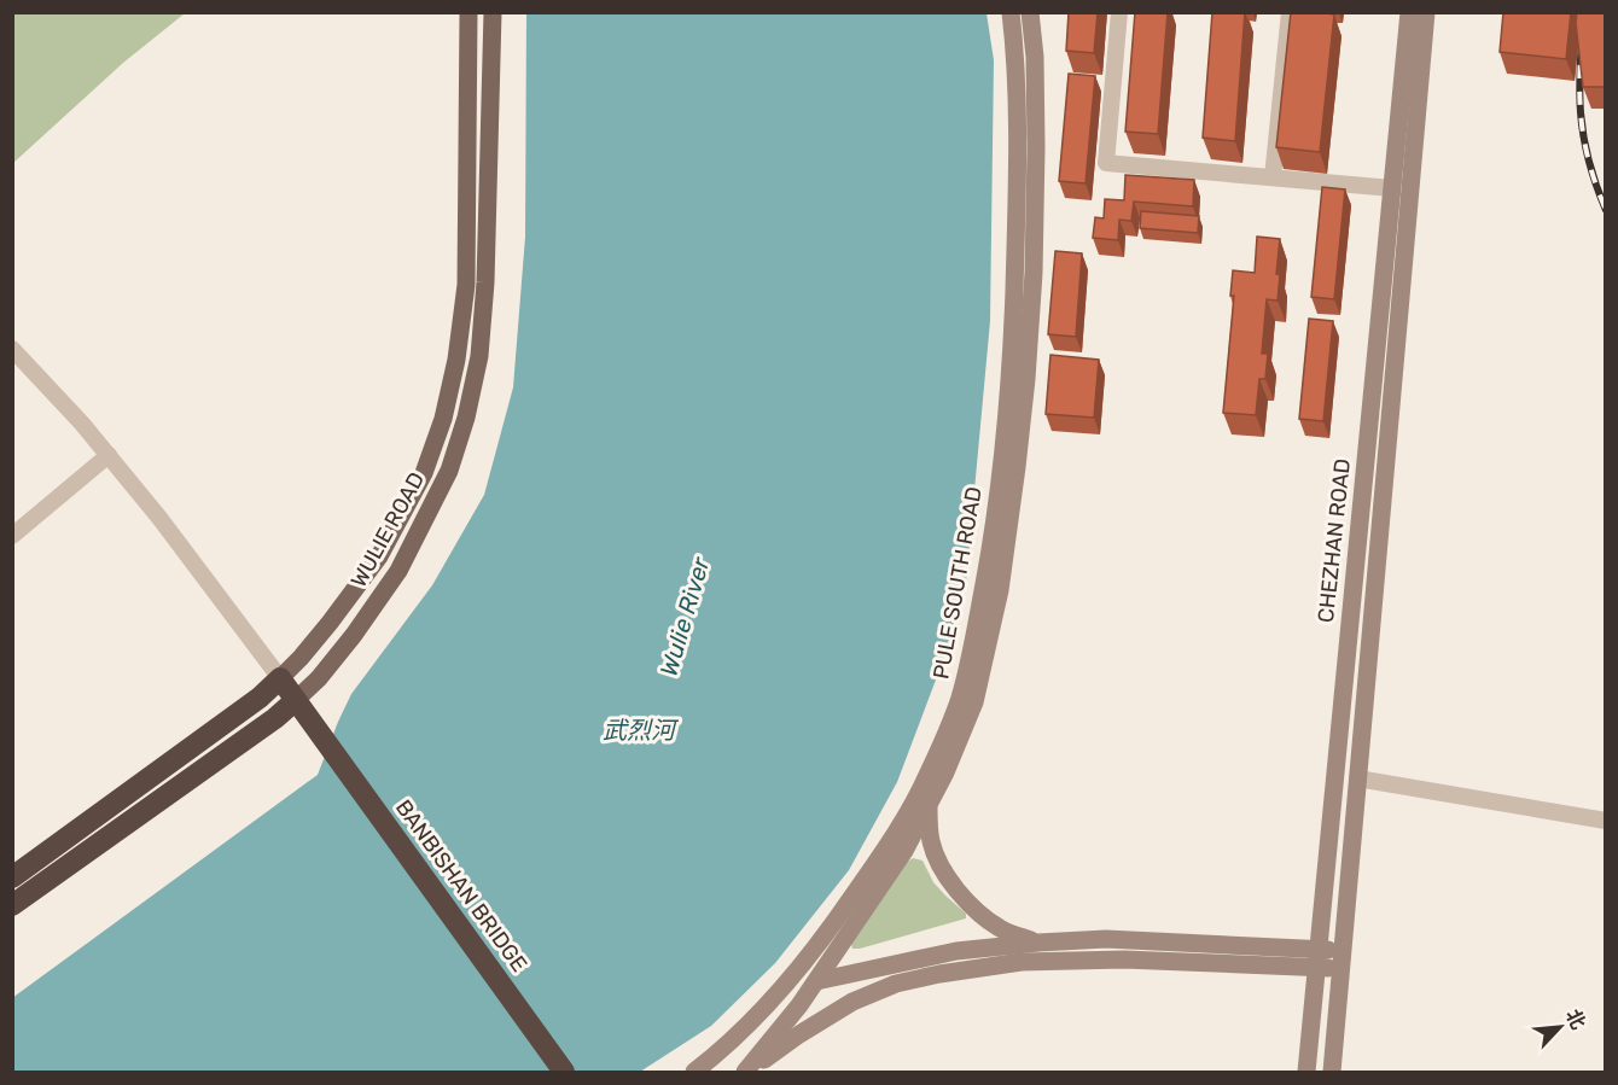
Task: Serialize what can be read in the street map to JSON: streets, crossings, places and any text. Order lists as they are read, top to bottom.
{
  "streets": {
    "highway": ["WULIE ROAD", "BANBISHAN BRIDGE"],
    "main road": ["CHEZHAN ROAD", "PULE SOUTH ROAD"]
  },
  "crossings": [
    ["WULIE ROAD", "BANBISHAN BRIDGE"]
  ],
  "water": ["Wulie River", "武烈河"],
  "north": "top right"
}
